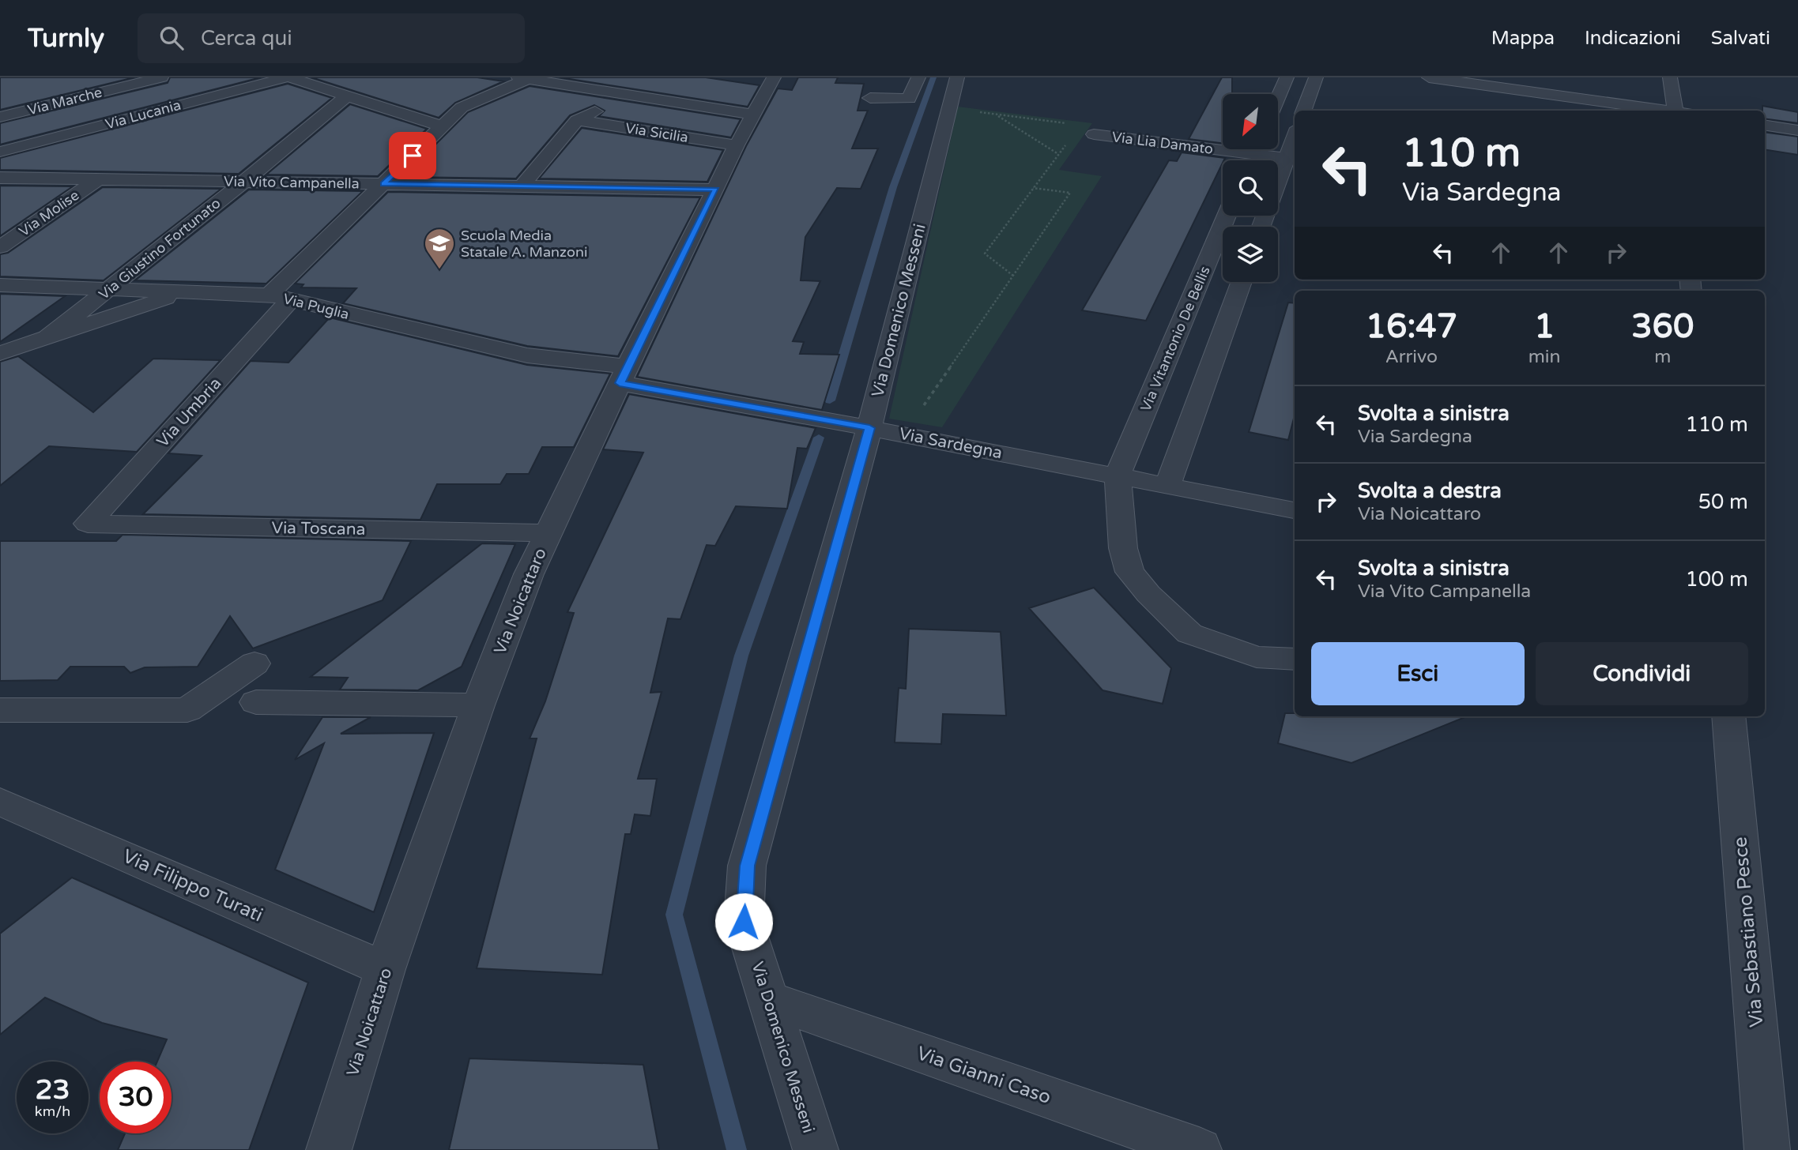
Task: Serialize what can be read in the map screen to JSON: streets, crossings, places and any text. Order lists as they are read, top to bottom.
{
  "streets": {
    "street": [
      "Via Marche",
      "Via Lucania",
      "Via Sicilia",
      "Via Lia Damato",
      "Via Vito Campanella",
      "Via Molise",
      "Via Giustino Fortunato",
      "Via Puglia",
      "Via Domenico Messeni",
      "Via Vitantonio De Bellis",
      "Via Umbria",
      "Via Sardegna",
      "Via Toscana",
      "Via Noicattaro",
      "Via Filippo Turati",
      "Via Sebastiano Pesce",
      "Via Gianni Caso"
    ]
  },
  "crossings": [
    ["Via Sicilia", "Via Noicattaro"],
    ["Via Vito Campanella", "Via Molise"],
    ["Via Vito Campanella", "Via Giustino Fortunato"],
    ["Via Vito Campanella", "Via Umbria"],
    ["Via Vito Campanella", "Via Noicattaro"],
    ["Via Giustino Fortunato", "Via Puglia"],
    ["Via Puglia", "Via Umbria"],
    ["Via Puglia", "Via Sardegna"],
    ["Via Puglia", "Via Noicattaro"],
    ["Via Domenico Messeni", "Via Sardegna"],
    ["Via Domenico Messeni", "Via Gianni Caso"],
    ["Via Vitantonio De Bellis", "Via Sardegna"],
    ["Via Umbria", "Via Toscana"],
    ["Via Sardegna", "Via Noicattaro"],
    ["Via Toscana", "Via Noicattaro"],
    ["Via Noicattaro", "Via Filippo Turati"]
  ],
  "places": {
    "school or university": ["Scuola Media Statale A. Manzoni"]
  },
  "north": "bottom left",
  "page": {
    "header": "Turnly",
    "search": "Cerca qui",
    "nav": ["Mappa", "Indicazioni", "Salvati"],
    "turn": ["110 m", "Via Sardegna"],
    "eta": [
      "16:47",
      "Arrivo",
      "1",
      "min",
      "360",
      "m"
    ],
    "list": [
      {
        "name": "Svolta a sinistra",
        "note": "Via Sardegna",
        "value": "110 m"
      },
      {
        "name": "Svolta a destra",
        "note": "Via Noicattaro",
        "value": "50 m"
      },
      {
        "name": "Svolta a sinistra",
        "note": "Via Vito Campanella",
        "value": "100 m"
      }
    ],
    "buttons": ["Esci", "Condividi"],
    "speed": "23 km/h",
    "limit": "30"
  }
}
